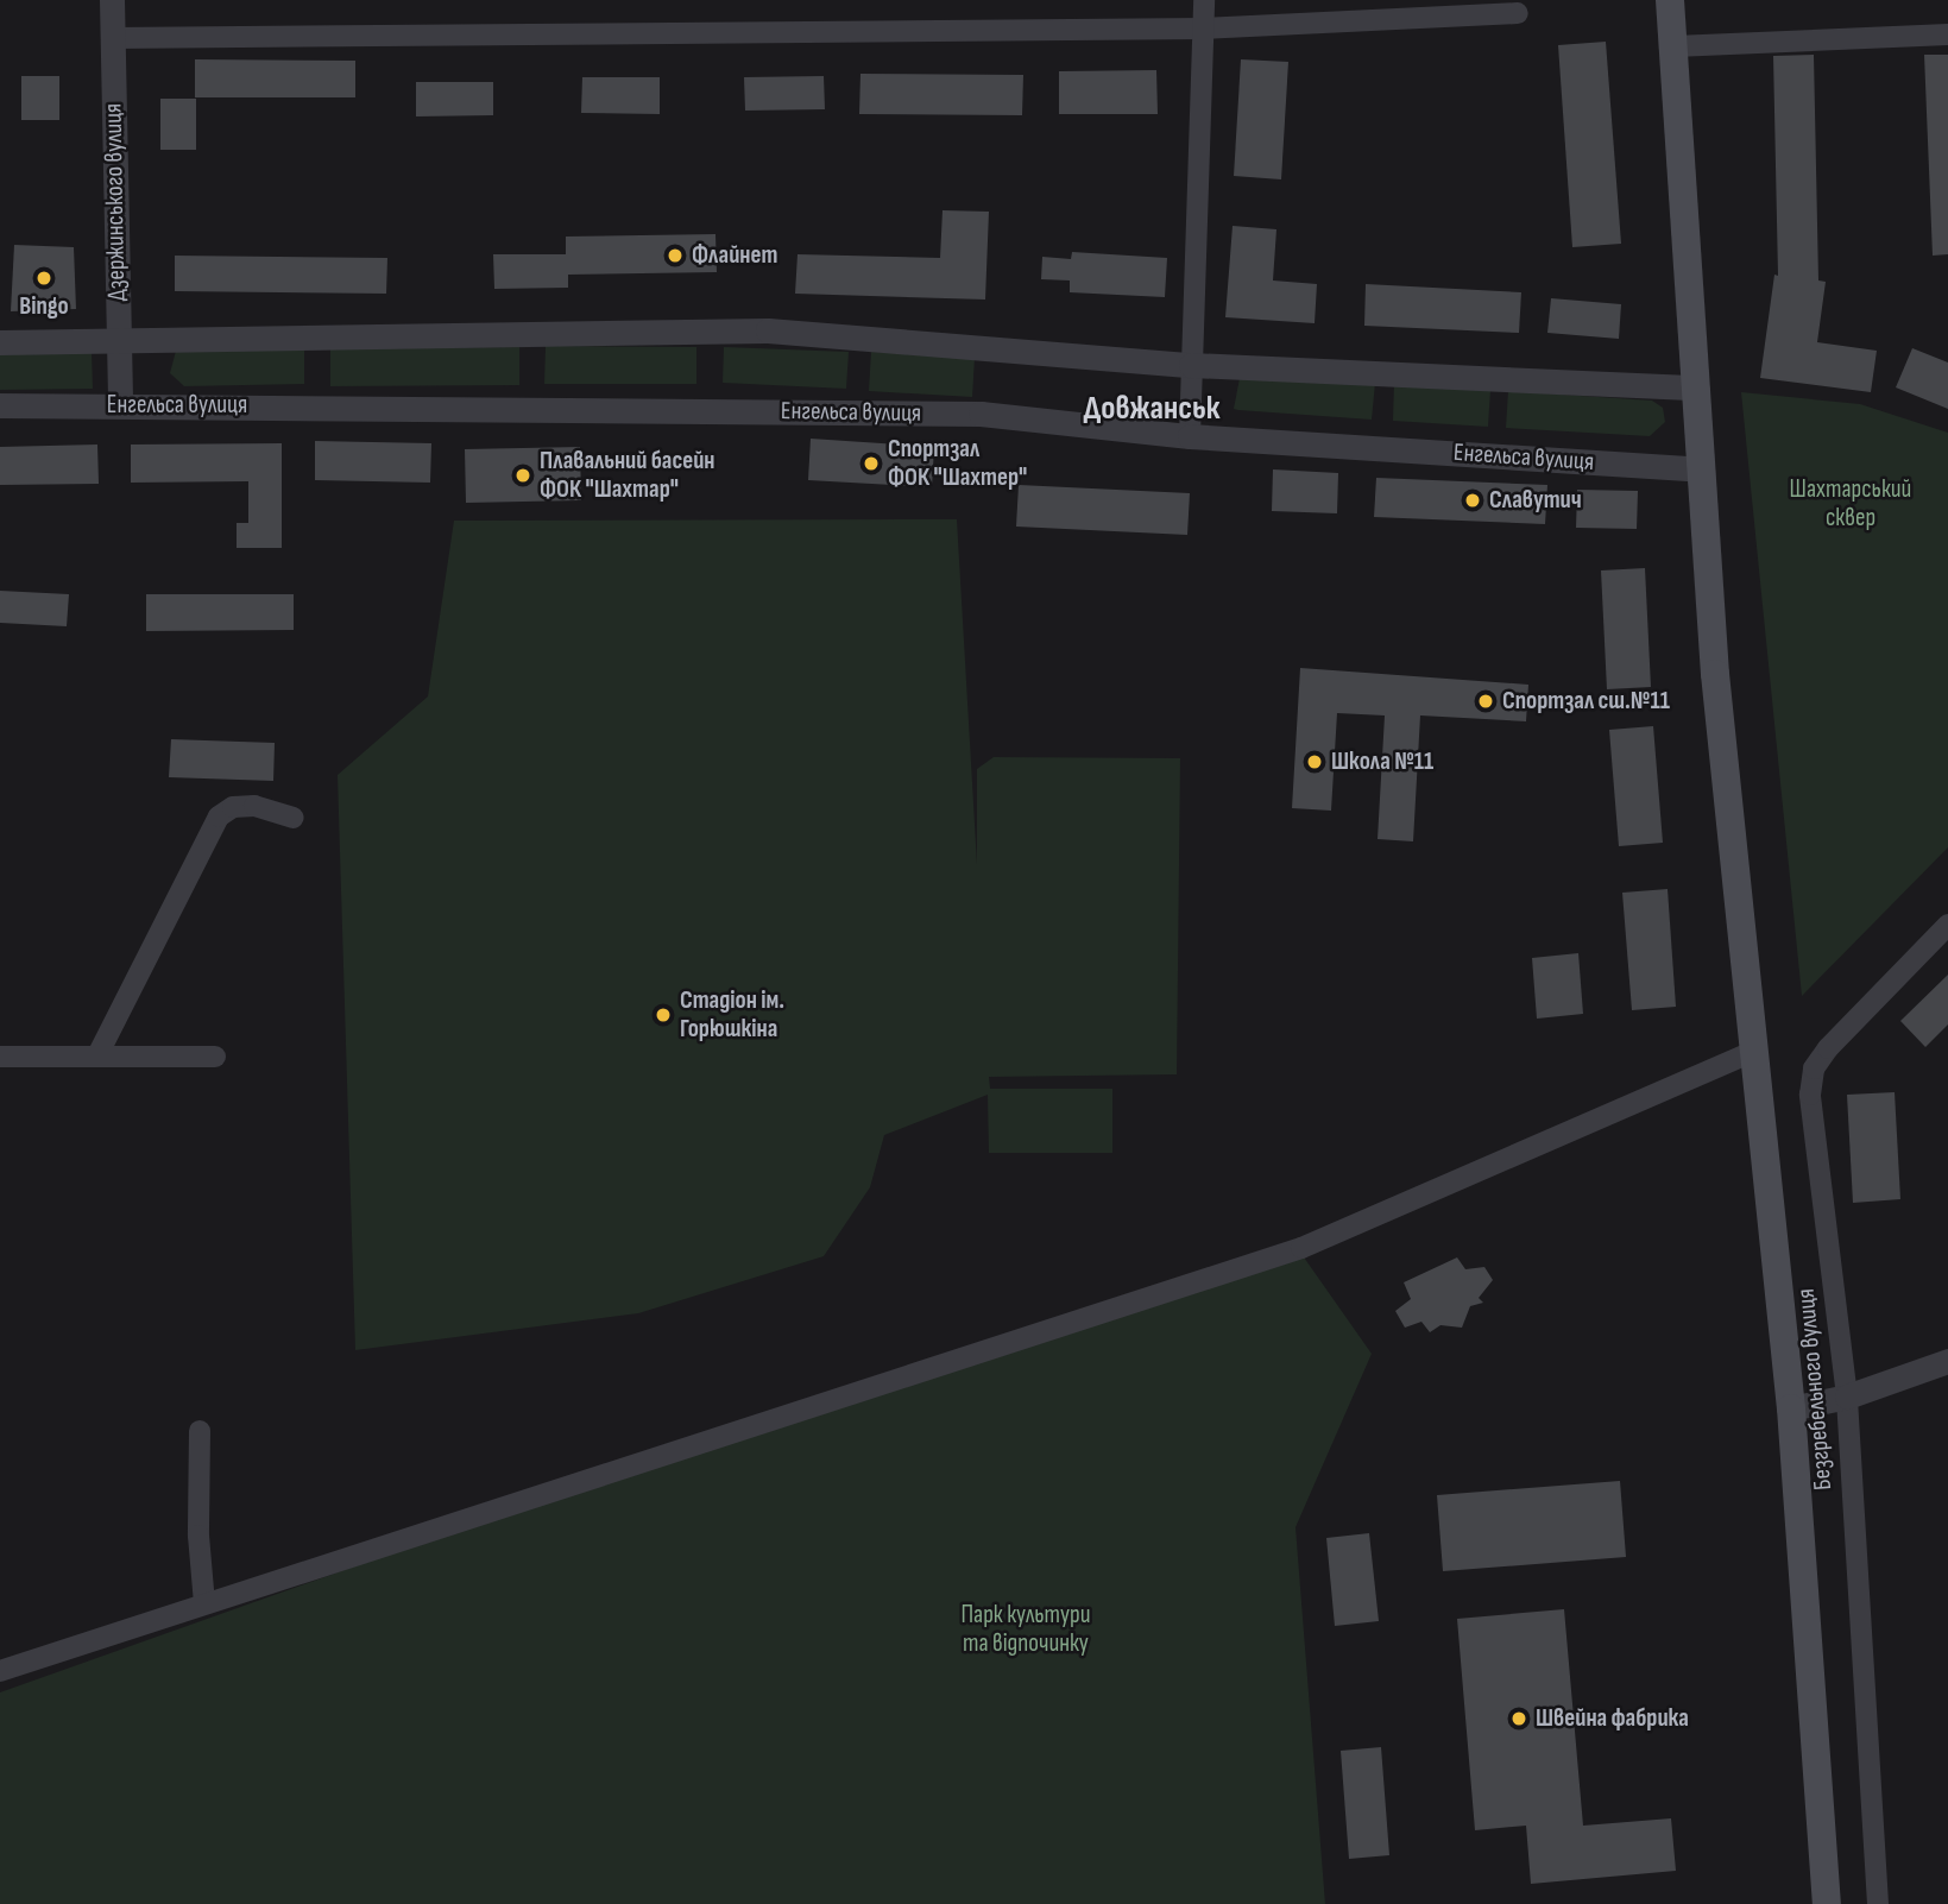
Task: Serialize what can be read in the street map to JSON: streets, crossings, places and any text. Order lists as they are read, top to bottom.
{
  "streets": {
    "street": ["Дзержинського вулиця", "Енгельса вулиця", "Безгребельного вулиця"]
  },
  "crossings": [
    ["Дзержинського вулиця", "Енгельса вулиця"]
  ],
  "districts": ["Довжанськ"],
  "parks": ["Шахтарський сквер", "Парк культури та відпочинку"],
  "places": [
    "Флайнет",
    "Bingo",
    "Спортзал ФОК \"Шахтер\"",
    "Плавальний басейн ФОК \"Шахтар\"",
    "Славутич",
    "Спортзал сш.№11",
    "Школа №11",
    "Стадіон ім. Горюшкіна",
    "Швейна фабрика"
  ]
}
